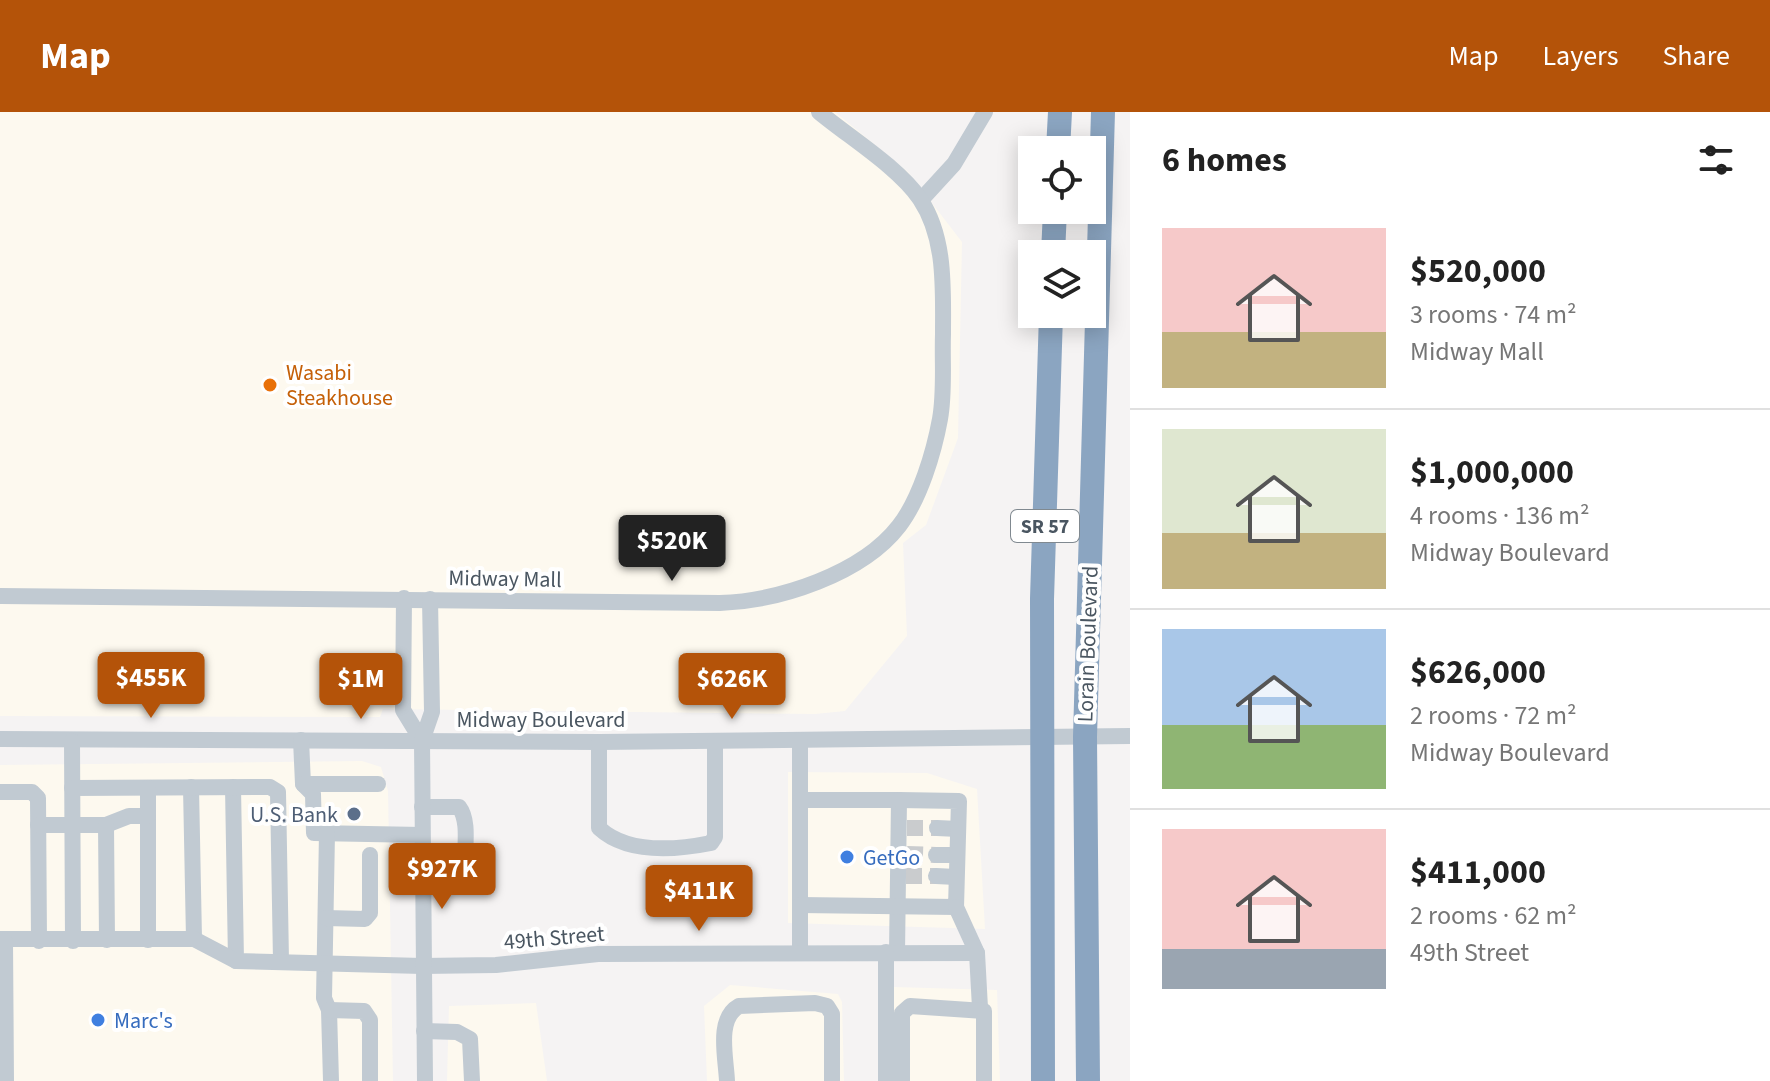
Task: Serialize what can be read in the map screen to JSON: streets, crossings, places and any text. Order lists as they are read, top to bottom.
{
  "streets": {
    "highway": ["SR 57", "Lorain Boulevard"],
    "street": ["Midway Mall", "Midway Boulevard", "49th Street"]
  },
  "crossings": [
    ["Lorain Boulevard", "Midway Boulevard"]
  ],
  "places": [
    "Wasabi Steakhouse",
    "U.S. Bank",
    "GetGo",
    "Marc's"
  ],
  "page": {
    "header": "Map",
    "nav": ["Map", "Layers", "Share"],
    "heading": "6 homes",
    "list": [
      {
        "name": "$520,000",
        "note": "3 rooms · 74 m² · Midway Mall"
      },
      {
        "name": "$1,000,000",
        "note": "4 rooms · 136 m² · Midway Boulevard"
      },
      {
        "name": "$626,000",
        "note": "2 rooms · 72 m² · Midway Boulevard"
      },
      {
        "name": "$411,000",
        "note": "2 rooms · 62 m² · 49th Street"
      }
    ],
    "price": [
      "$520K",
      "$455K",
      "$1M",
      "$626K",
      "$927K",
      "$411K"
    ]
  }
}
